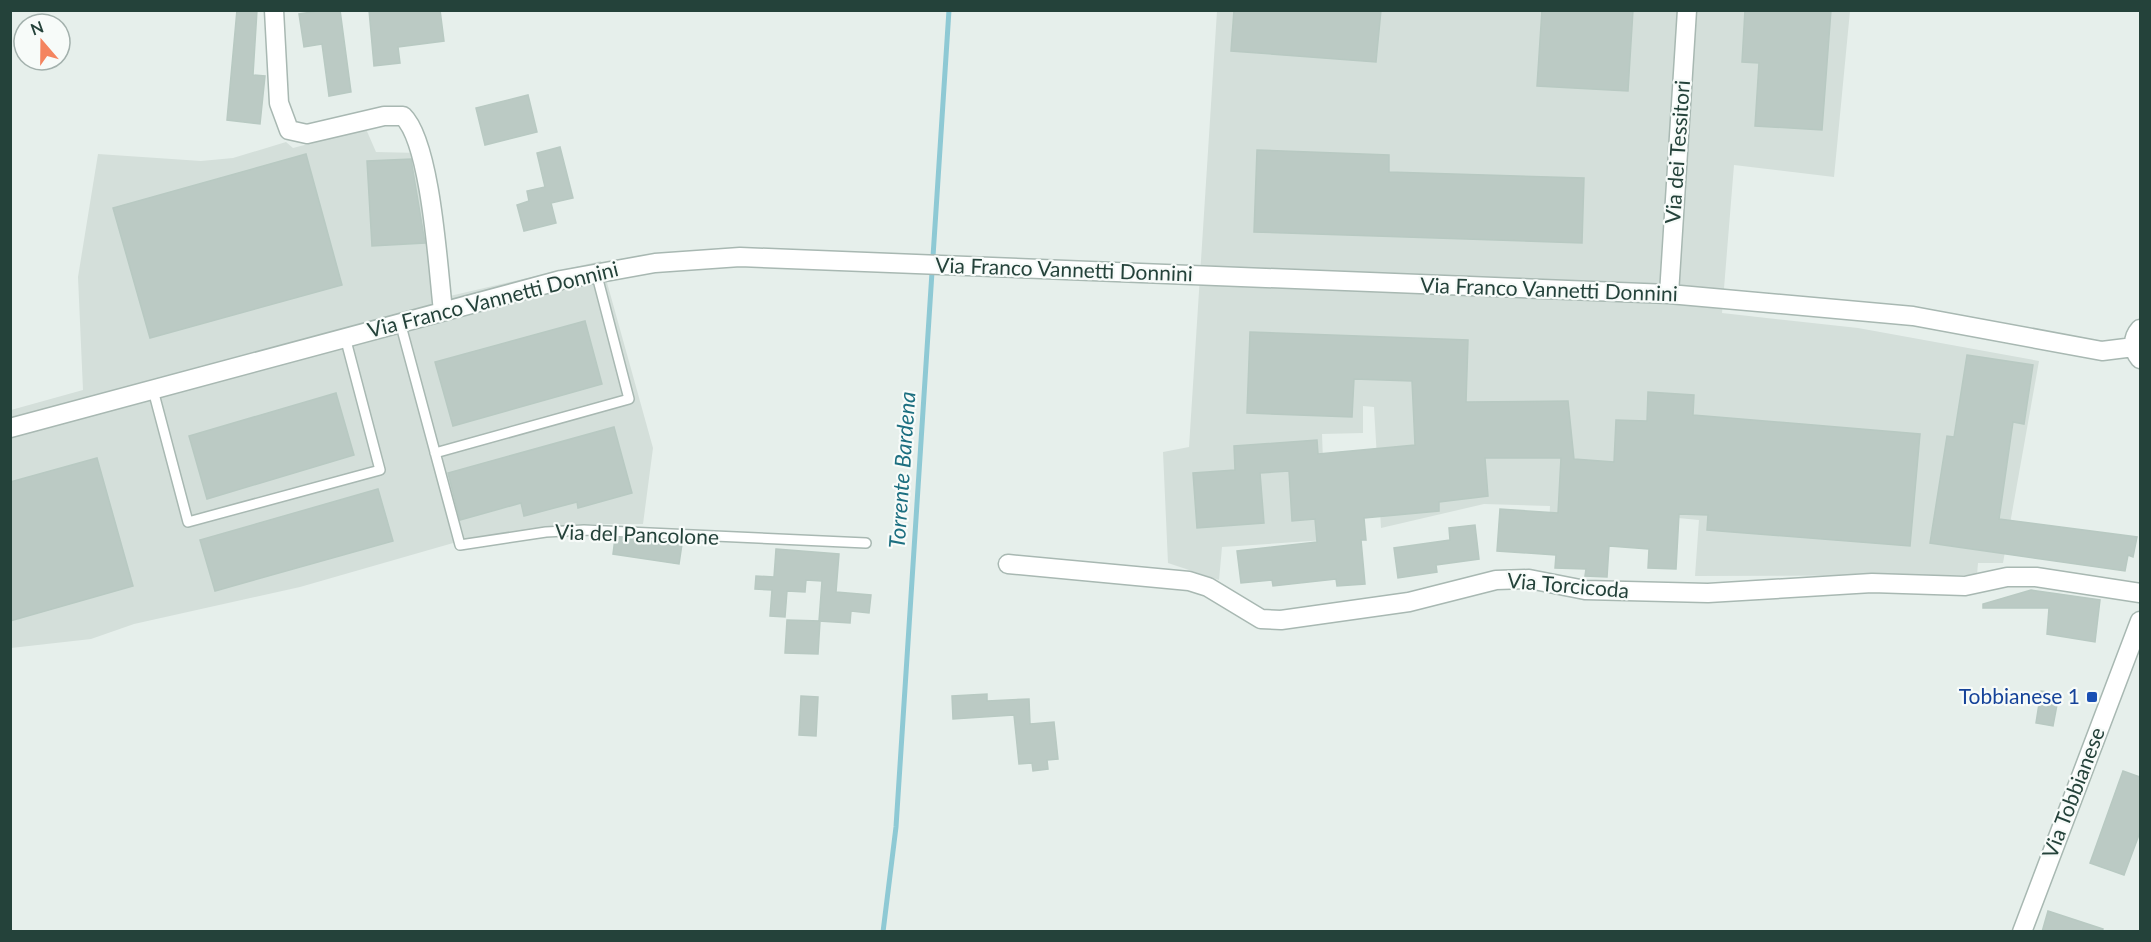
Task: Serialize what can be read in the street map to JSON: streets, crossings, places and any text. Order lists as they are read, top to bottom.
{
  "streets": {
    "street": [
      "Via dei Tessitori",
      "Via Franco Vannetti Donnini",
      "Via Torcicoda",
      "Via Tobbianese"
    ],
    "lane": ["Via del Pancolone"]
  },
  "crossings": [
    ["Via dei Tessitori", "Via Franco Vannetti Donnini"],
    ["Via Franco Vannetti Donnini", "Via del Pancolone"]
  ],
  "water": ["Torrente Bardena"],
  "places": {
    "transit": ["Tobbianese 1"]
  },
  "north": "top"
}
